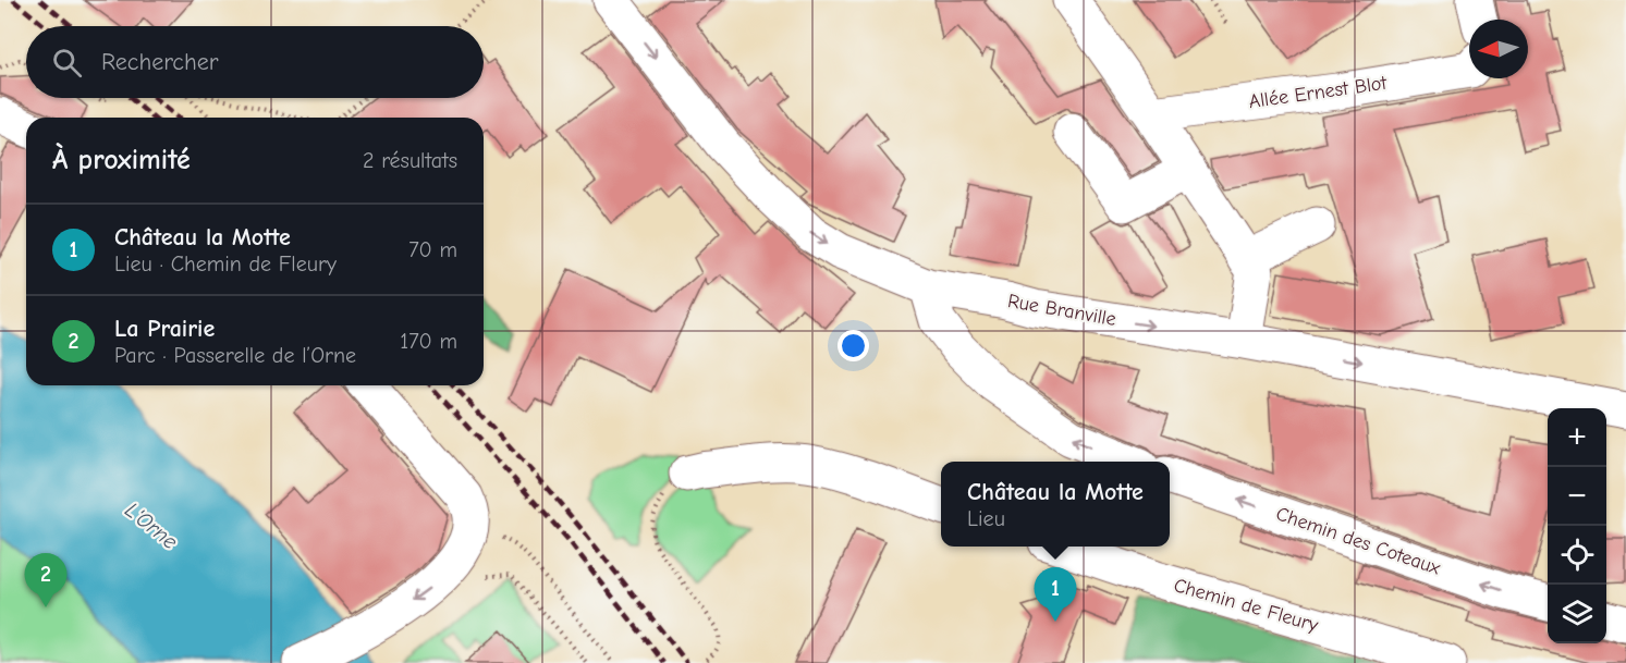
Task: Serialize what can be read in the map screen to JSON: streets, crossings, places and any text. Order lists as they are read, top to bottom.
{
  "streets": {
    "street": [
      "Allée Ernest Blot",
      "Rue Branville",
      "Chemin des Coteaux",
      "Chemin de Fleury"
    ]
  },
  "one_way": ["Chemin des Coteaux"],
  "water": ["L'Orne"],
  "north": "left",
  "page": {
    "search": "Rechercher",
    "heading": ["À proximité", "2 résultats"],
    "list": [
      {
        "mark": "1",
        "name": "Château la Motte",
        "note": "Lieu · Chemin de Fleury",
        "value": "70 m"
      },
      {
        "mark": "2",
        "name": "La Prairie",
        "note": "Parc · Passerelle de l’Orne",
        "value": "170 m"
      }
    ],
    "map_buttons": ["+", "−"],
    "popup": ["Château la Motte", "Lieu"],
    "pins": ["2", "1"]
  }
}
